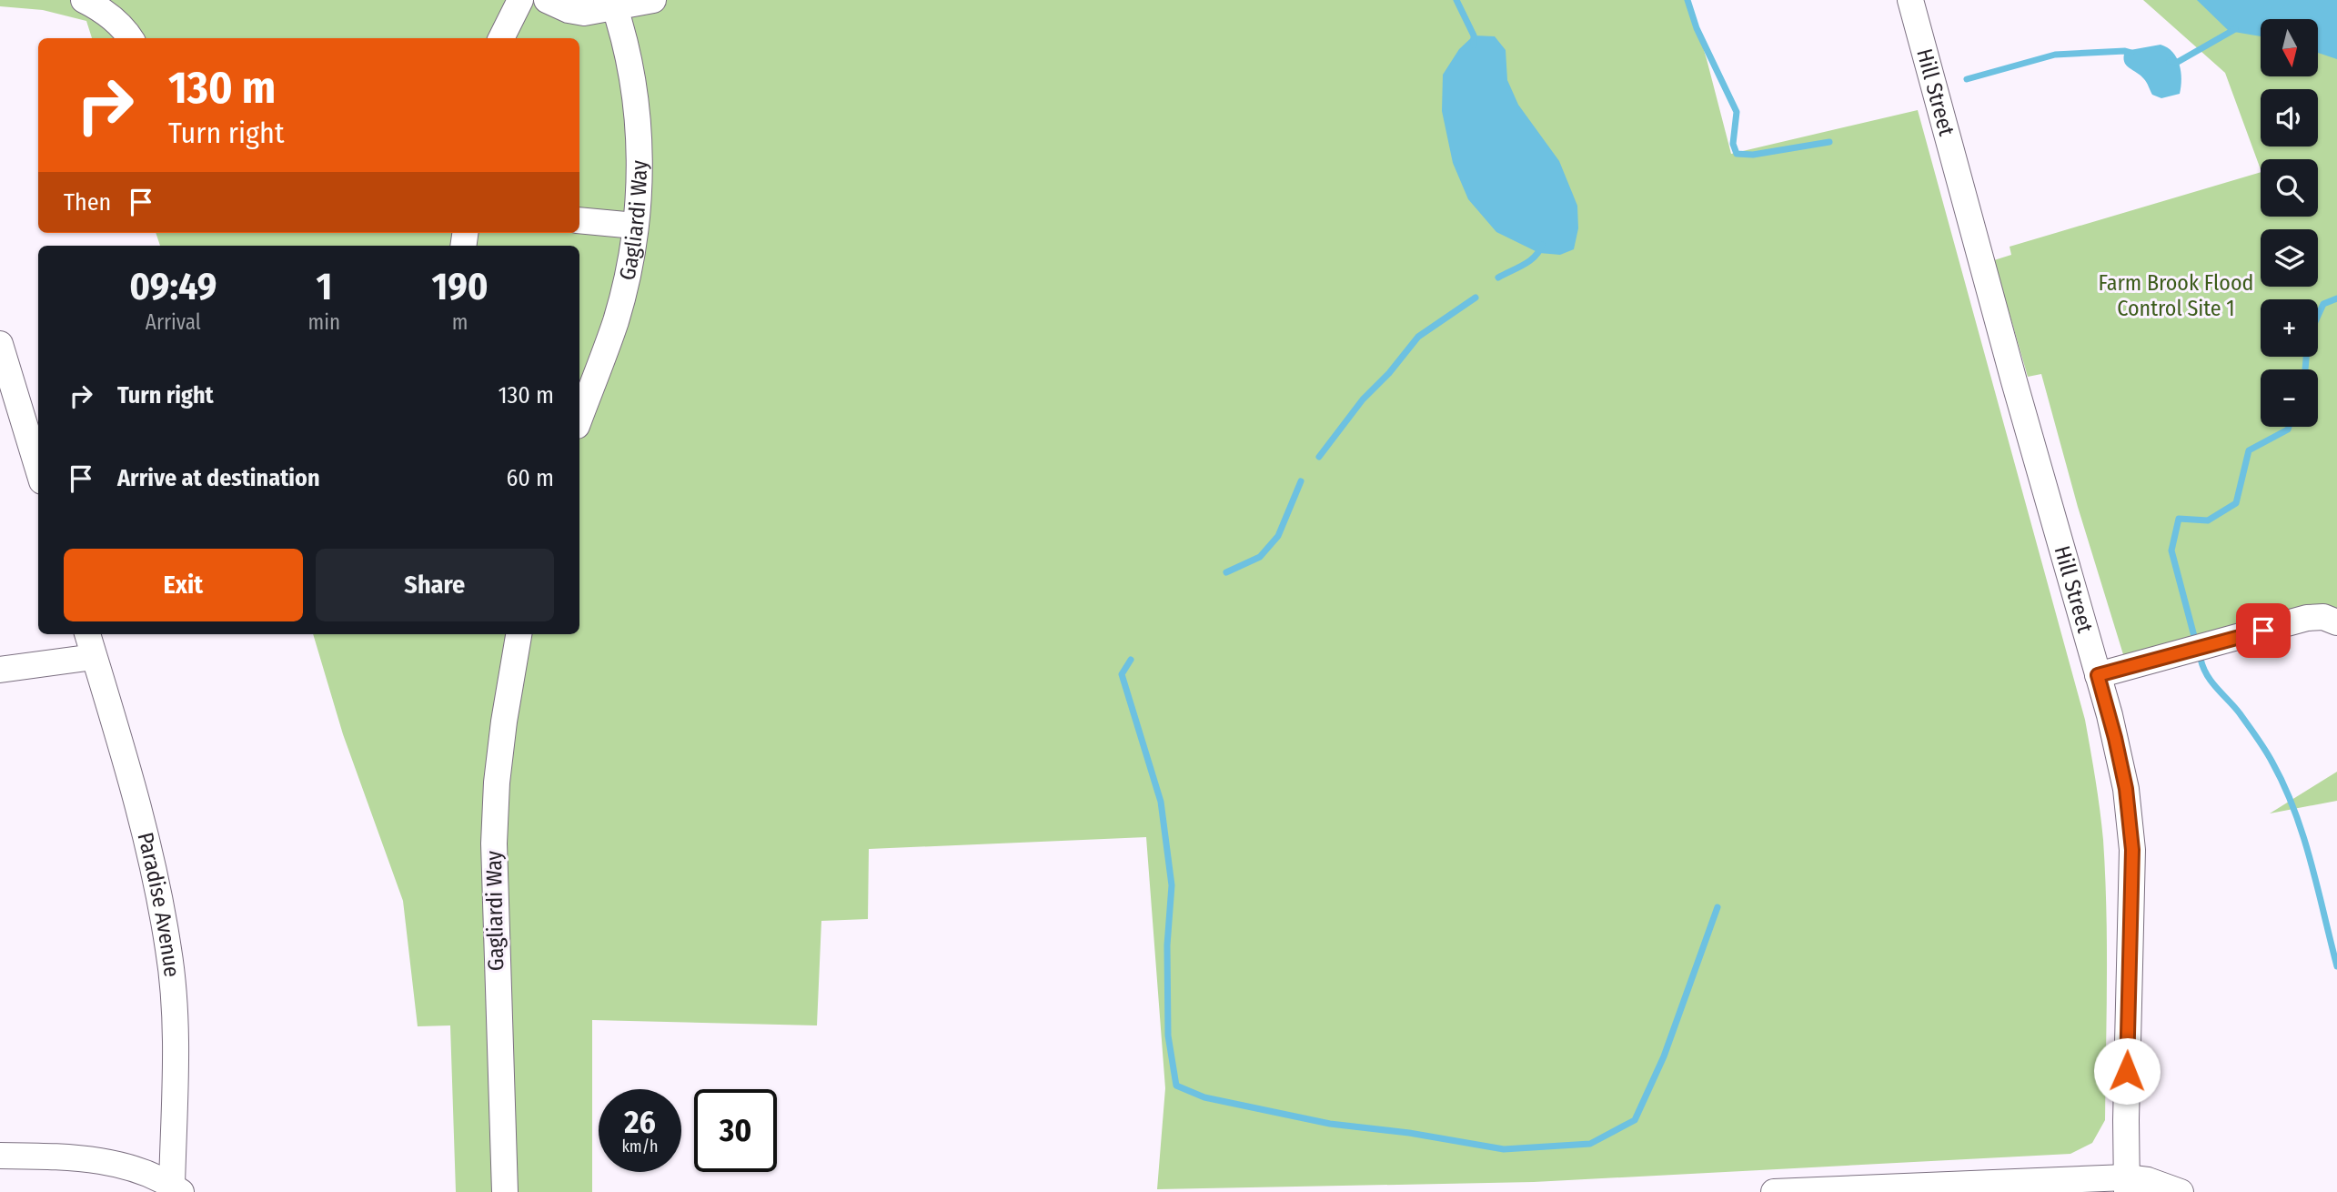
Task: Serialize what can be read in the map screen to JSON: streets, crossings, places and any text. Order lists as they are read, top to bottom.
{
  "streets": {
    "street": ["Hill Street", "Gagliardi Way", "Paradise Avenue"]
  },
  "parks": ["Farm Brook Flood Control Site 1"],
  "north": "bottom",
  "page": {
    "map_buttons": ["+", "−"],
    "turn": ["130 m", "Turn right"],
    "then": "Then",
    "eta": [
      "09:49",
      "Arrival",
      "1",
      "min",
      "190",
      "m"
    ],
    "list": [
      {
        "name": "Turn right",
        "value": "130 m"
      },
      {
        "name": "Arrive at destination",
        "value": "60 m"
      }
    ],
    "buttons": ["Exit", "Share"],
    "speed": "26 km/h",
    "limit": "30"
  }
}
